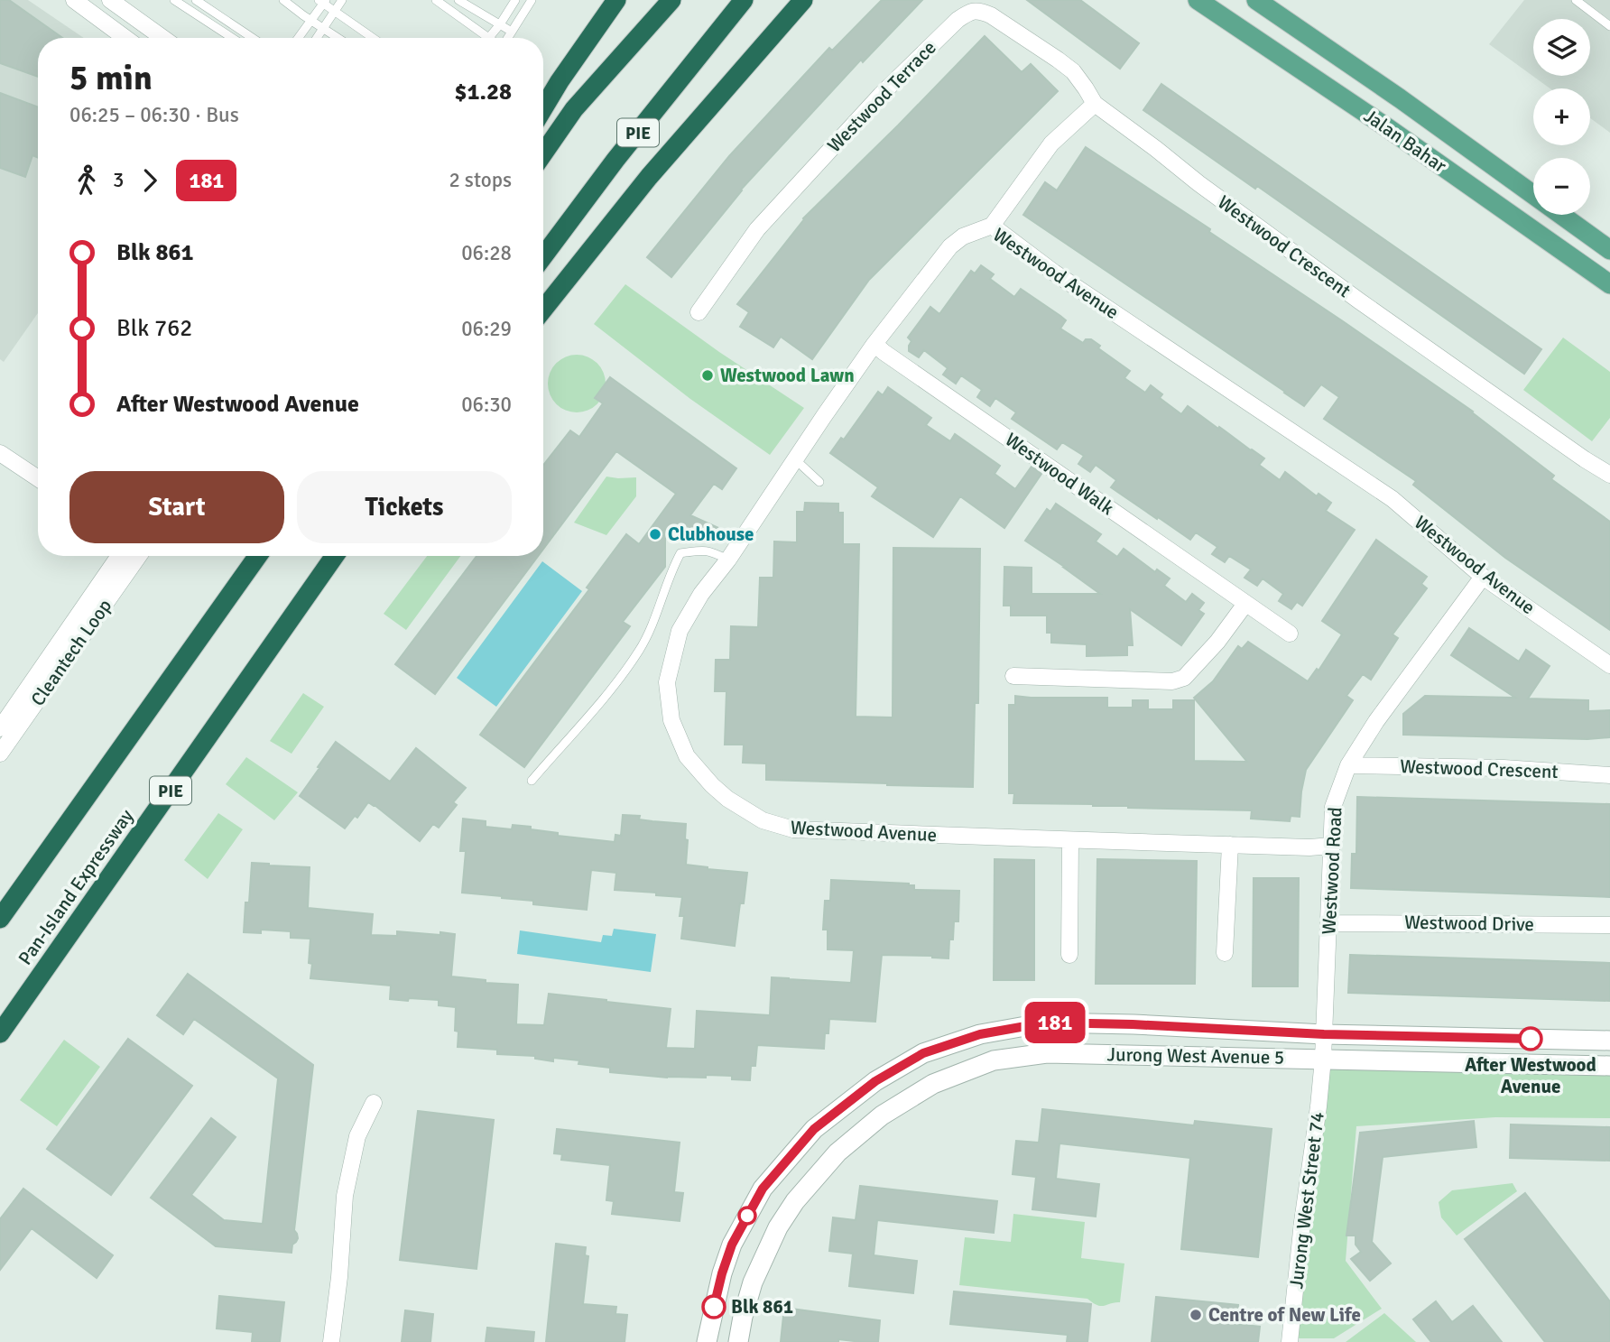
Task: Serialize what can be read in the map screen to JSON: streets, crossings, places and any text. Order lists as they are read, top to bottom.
{
  "streets": {
    "highway": ["PIE", "Pan-Island Expressway"],
    "main road": ["Jalan Bahar"],
    "street": [
      "Westwood Terrace",
      "Westwood Crescent",
      "Westwood Avenue",
      "Westwood Walk",
      "Cleantech Loop",
      "Westwood Road",
      "Westwood Drive",
      "Jurong West Avenue 5",
      "Jurong West Street 74"
    ]
  },
  "crossings": [
    ["Westwood Terrace", "Westwood Crescent"],
    ["Westwood Crescent", "Westwood Road"],
    ["Westwood Avenue", "Westwood Walk"],
    ["Westwood Avenue", "Westwood Road"],
    ["Westwood Road", "Westwood Drive"],
    ["Westwood Road", "Jurong West Avenue 5"],
    ["Westwood Road", "Jurong West Street 74"],
    ["Jurong West Avenue 5", "Jurong West Street 74"]
  ],
  "places": [
    "Westwood Lawn",
    "Clubhouse",
    "After Westwood Avenue",
    "Blk 861",
    "Centre of New Life"
  ],
  "lines": ["bus line 181"],
  "page": {
    "on_map": "181",
    "map_buttons": ["+", "−"],
    "heading": ["5 min", "06:25 – 06:30 · Bus", "$1.28"],
    "legs": ["3", "181", "2 stops"],
    "list": [
      {
        "name": "Blk 861",
        "value": "06:28"
      },
      {
        "name": "Blk 762",
        "value": "06:29"
      },
      {
        "name": "After Westwood Avenue",
        "value": "06:30"
      }
    ],
    "buttons": ["Start", "Tickets"]
  }
}
